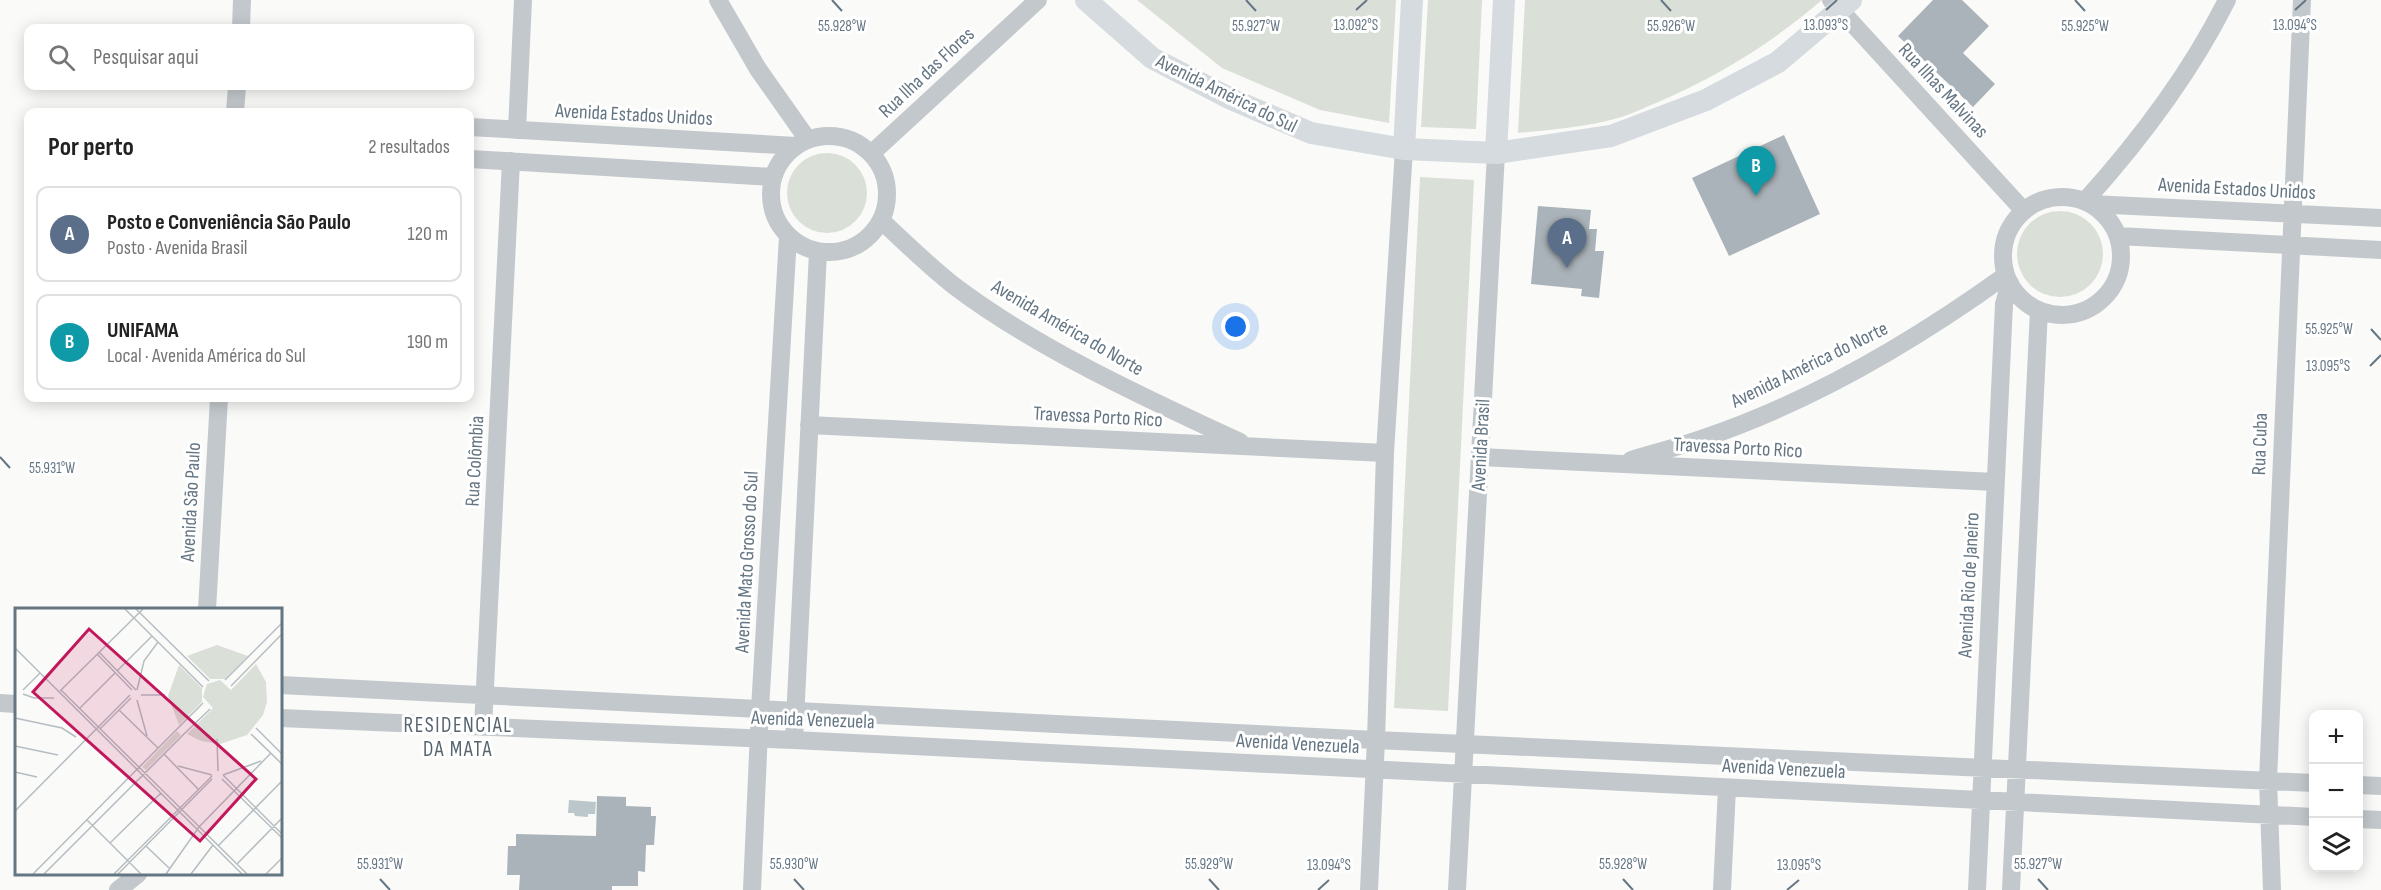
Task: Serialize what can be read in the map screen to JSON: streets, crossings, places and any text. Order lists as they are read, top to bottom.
{
  "streets": {
    "main road": ["Avenida América do Sul", "Avenida Brasil"],
    "street": [
      "Rua llha das Flores",
      "Rua Ilhas Malvinas",
      "Avenida Estados Unidos",
      "Avenida América do Norte",
      "Travessa Porto Rico",
      "Rua Cuba",
      "Rua Colômbia",
      "Avenida São Paulo",
      "Avenida Mato Grosso do Sul",
      "Avenida Rio de Janeiro",
      "Avenida Venezuela"
    ]
  },
  "crossings": [
    ["Rua llha das Flores", "Avenida Estados Unidos"],
    ["Rua llha das Flores", "Avenida América do Norte"],
    ["Rua llha das Flores", "Avenida Mato Grosso do Sul"],
    ["Rua Ilhas Malvinas", "Avenida América do Sul"],
    ["Rua Ilhas Malvinas", "Avenida Estados Unidos"],
    ["Rua Ilhas Malvinas", "Avenida América do Norte"],
    ["Rua Ilhas Malvinas", "Avenida Rio de Janeiro"],
    ["Avenida América do Sul", "Avenida Brasil"],
    ["Avenida Estados Unidos", "Avenida América do Norte"],
    ["Avenida Estados Unidos", "Rua Cuba"],
    ["Avenida Estados Unidos", "Avenida Mato Grosso do Sul"],
    ["Avenida Estados Unidos", "Avenida Rio de Janeiro"],
    ["Avenida América do Norte", "Travessa Porto Rico"],
    ["Avenida América do Norte", "Avenida Mato Grosso do Sul"],
    ["Avenida América do Norte", "Avenida Rio de Janeiro"],
    ["Travessa Porto Rico", "Avenida Brasil"],
    ["Travessa Porto Rico", "Avenida Rio de Janeiro"],
    ["Rua Cuba", "Avenida Venezuela"],
    ["Avenida Brasil", "Avenida Venezuela"],
    ["Rua Colômbia", "Avenida Venezuela"],
    ["Avenida Mato Grosso do Sul", "Avenida Venezuela"],
    ["Avenida Rio de Janeiro", "Avenida Venezuela"]
  ],
  "districts": ["RESIDENCIAL DA MATA"],
  "page": {
    "search": "Pesquisar aqui",
    "heading": ["Por perto", "2 resultados"],
    "pins": ["B", "A"],
    "list": [
      {
        "mark": "A",
        "name": "Posto e Conveniência São Paulo",
        "note": "Posto · Avenida Brasil",
        "value": "120 m"
      },
      {
        "mark": "B",
        "name": "UNIFAMA",
        "note": "Local · Avenida América do Sul",
        "value": "190 m"
      }
    ],
    "map_buttons": ["+", "−"]
  },
  "coordinates": [
    "13.092°S",
    "13.094°S",
    "13.093°S",
    "55.928°W",
    "55.927°W",
    "55.926°W",
    "55.925°W",
    "13.095°S",
    "55.931°W",
    "55.930°W",
    "55.929°W"
  ]
}
